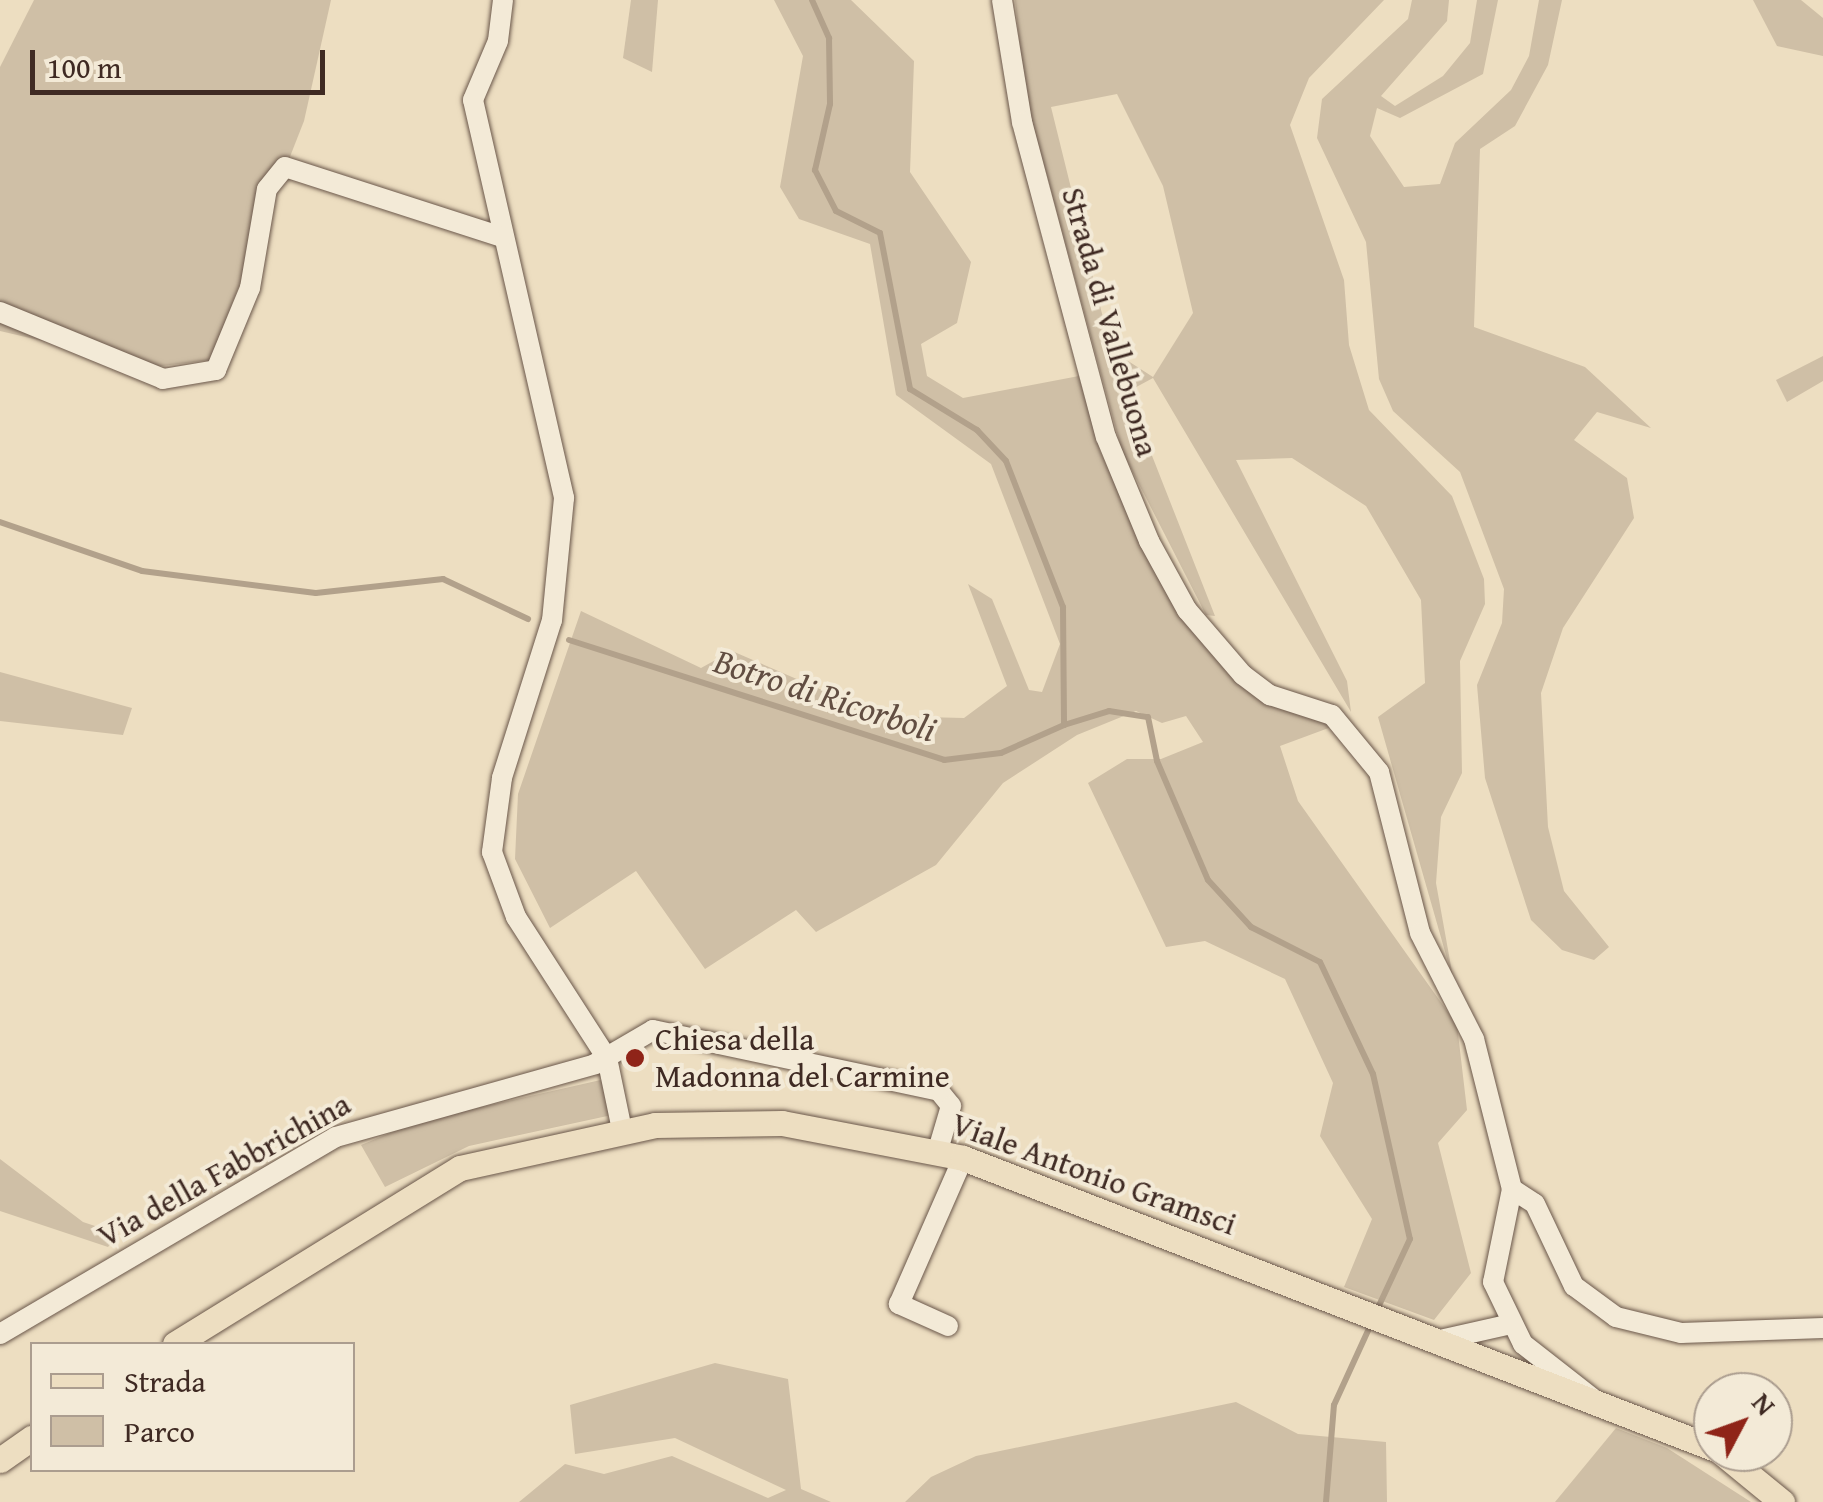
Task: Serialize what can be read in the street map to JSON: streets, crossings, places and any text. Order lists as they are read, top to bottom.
{
  "streets": {
    "main road": ["Viale Antonio Gramsci"],
    "street": ["Strada di Vallebuona", "Via della Fabbrichina"]
  },
  "crossings": [
    ["Via della Fabbrichina", "Viale Antonio Gramsci"]
  ],
  "water": ["Botro di Ricorboli"],
  "places": ["Chiesa della Madonna del Carmine"],
  "legend": ["Strada", "Parco"],
  "scale_bar": "100 m",
  "north": "top right"
}
